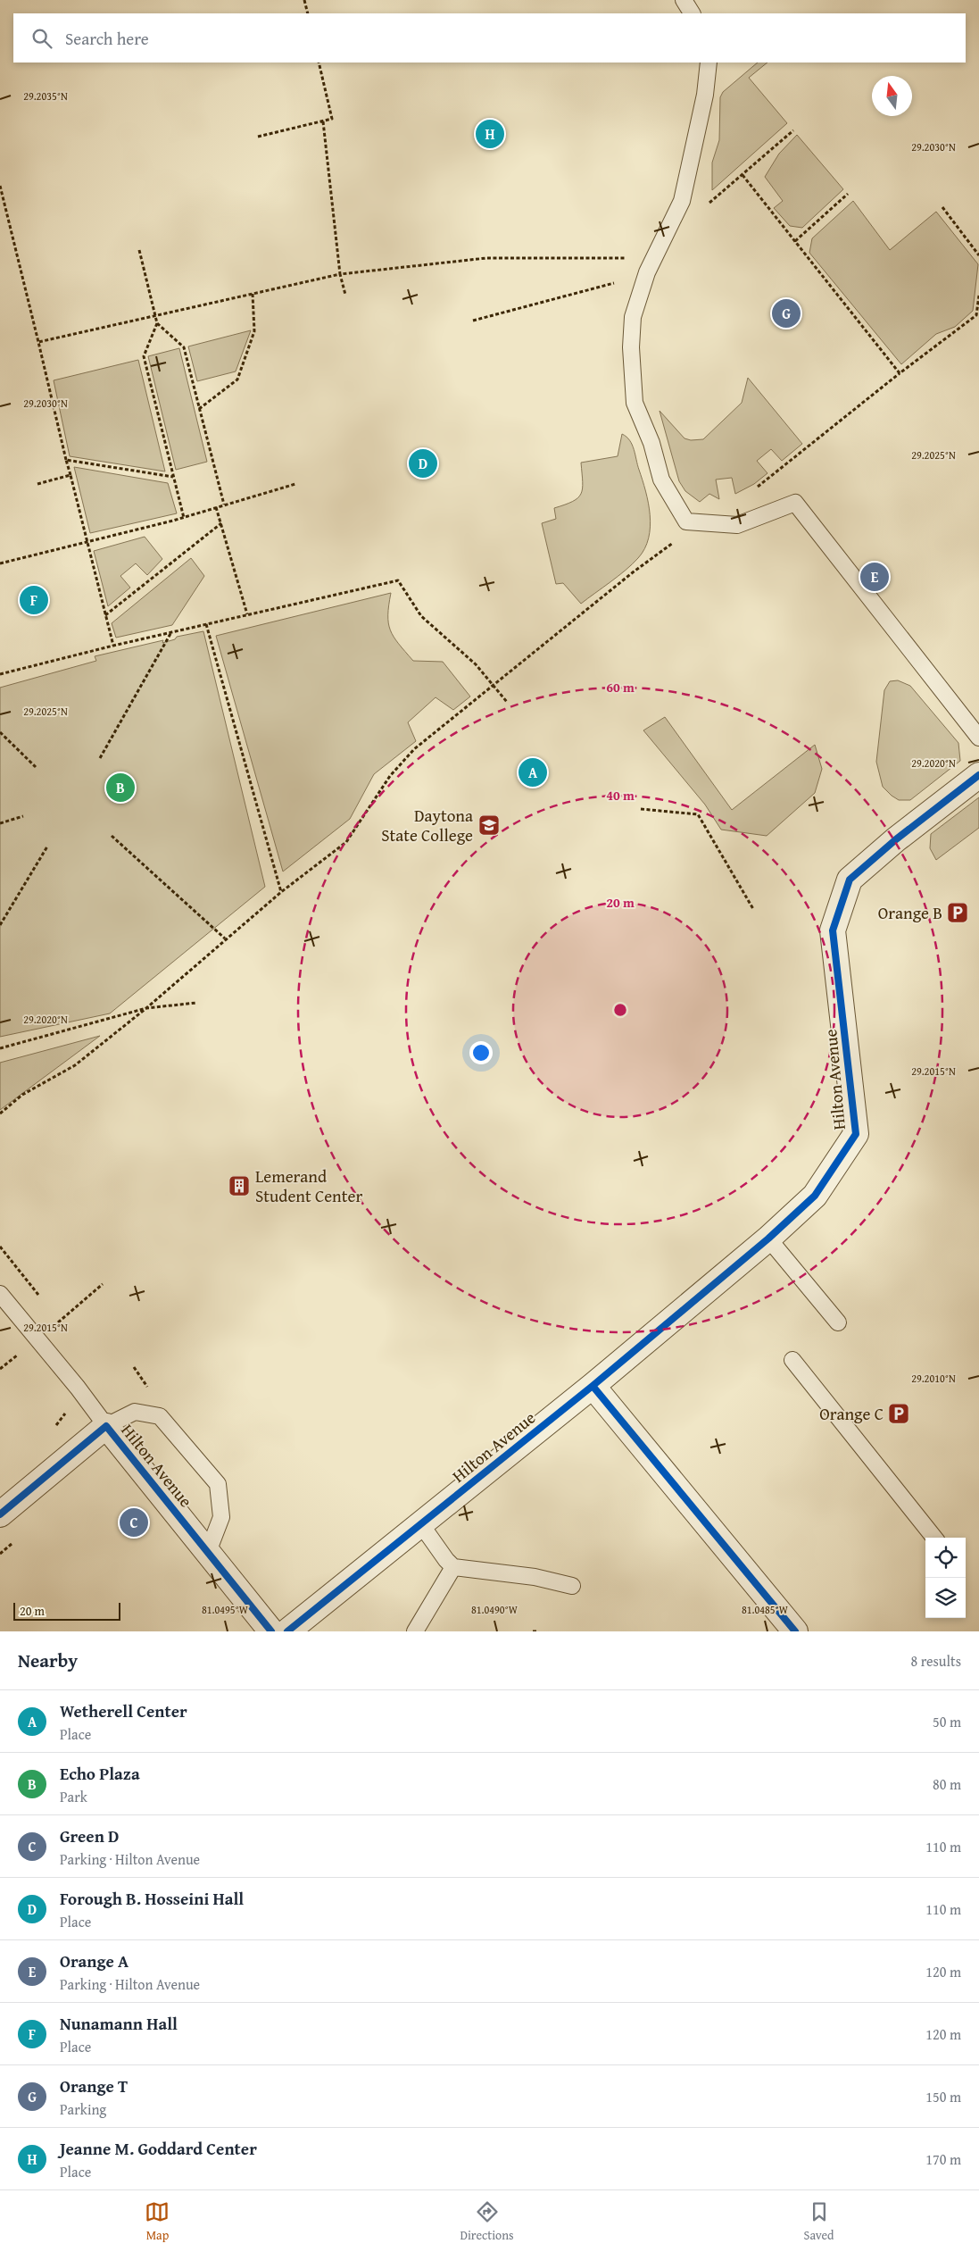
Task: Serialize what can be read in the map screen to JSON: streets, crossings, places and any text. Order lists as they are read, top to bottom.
{
  "streets": {
    "street": ["Hilton Avenue"]
  },
  "places": {
    "school or university": ["Daytona State College"],
    "parking": ["Orange B", "Orange C"],
    "building": ["Lemerand Student Center"]
  },
  "scale_bar": "20 m",
  "north": "top",
  "page": {
    "search": "Search here",
    "pins": [
      "H",
      "G",
      "D",
      "E",
      "F",
      "A",
      "B",
      "C"
    ],
    "scale": "20 m",
    "heading": ["Nearby", "8 results"],
    "list": [
      {
        "mark": "A",
        "name": "Wetherell Center",
        "note": "Place",
        "value": "50 m"
      },
      {
        "mark": "B",
        "name": "Echo Plaza",
        "note": "Park",
        "value": "80 m"
      },
      {
        "mark": "C",
        "name": "Green D",
        "note": "Parking · Hilton Avenue",
        "value": "110 m"
      },
      {
        "mark": "D",
        "name": "Forough B. Hosseini Hall",
        "note": "Place",
        "value": "110 m"
      },
      {
        "mark": "E",
        "name": "Orange A",
        "note": "Parking · Hilton Avenue",
        "value": "120 m"
      },
      {
        "mark": "F",
        "name": "Nunamann Hall",
        "note": "Place",
        "value": "120 m"
      },
      {
        "mark": "G",
        "name": "Orange T",
        "note": "Parking",
        "value": "150 m"
      },
      {
        "mark": "H",
        "name": "Jeanne M. Goddard Center",
        "note": "Place",
        "value": "170 m"
      }
    ],
    "nav": ["Map", "Directions", "Saved"]
  },
  "coordinates": [
    "29.2035°N",
    "29.2030°N",
    "29.2025°N",
    "29.2020°N",
    "29.2015°N",
    "29.2010°N",
    "81.0495°W",
    "81.0490°W",
    "81.0485°W"
  ],
  "rings": ["60 m", "40 m", "20 m"]
}
